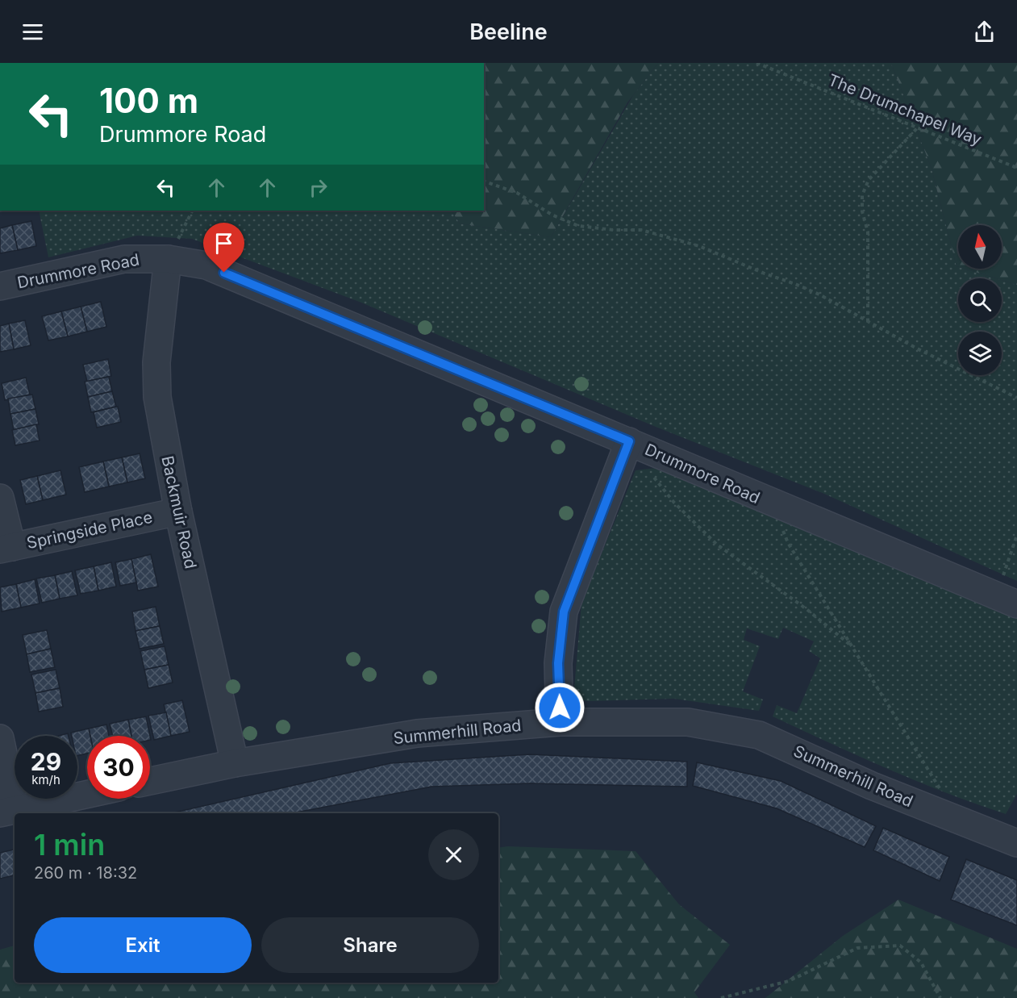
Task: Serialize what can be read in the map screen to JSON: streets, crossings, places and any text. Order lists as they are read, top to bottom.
{
  "streets": {
    "street": [
      "Drummore Road",
      "Backmuir Road",
      "Springside Place",
      "Summerhill Road"
    ],
    "path": ["The Drumchapel Way"]
  },
  "crossings": [
    ["Drummore Road", "Backmuir Road"],
    ["Backmuir Road", "Springside Place"],
    ["Backmuir Road", "Summerhill Road"]
  ],
  "north": "top",
  "page": {
    "header": "Beeline",
    "turn": ["100 m", "Drummore Road"],
    "speed": "29 km/h",
    "limit": "30",
    "heading": ["1 min", "260 m · 18:32"],
    "buttons": ["Exit", "Share"]
  }
}
